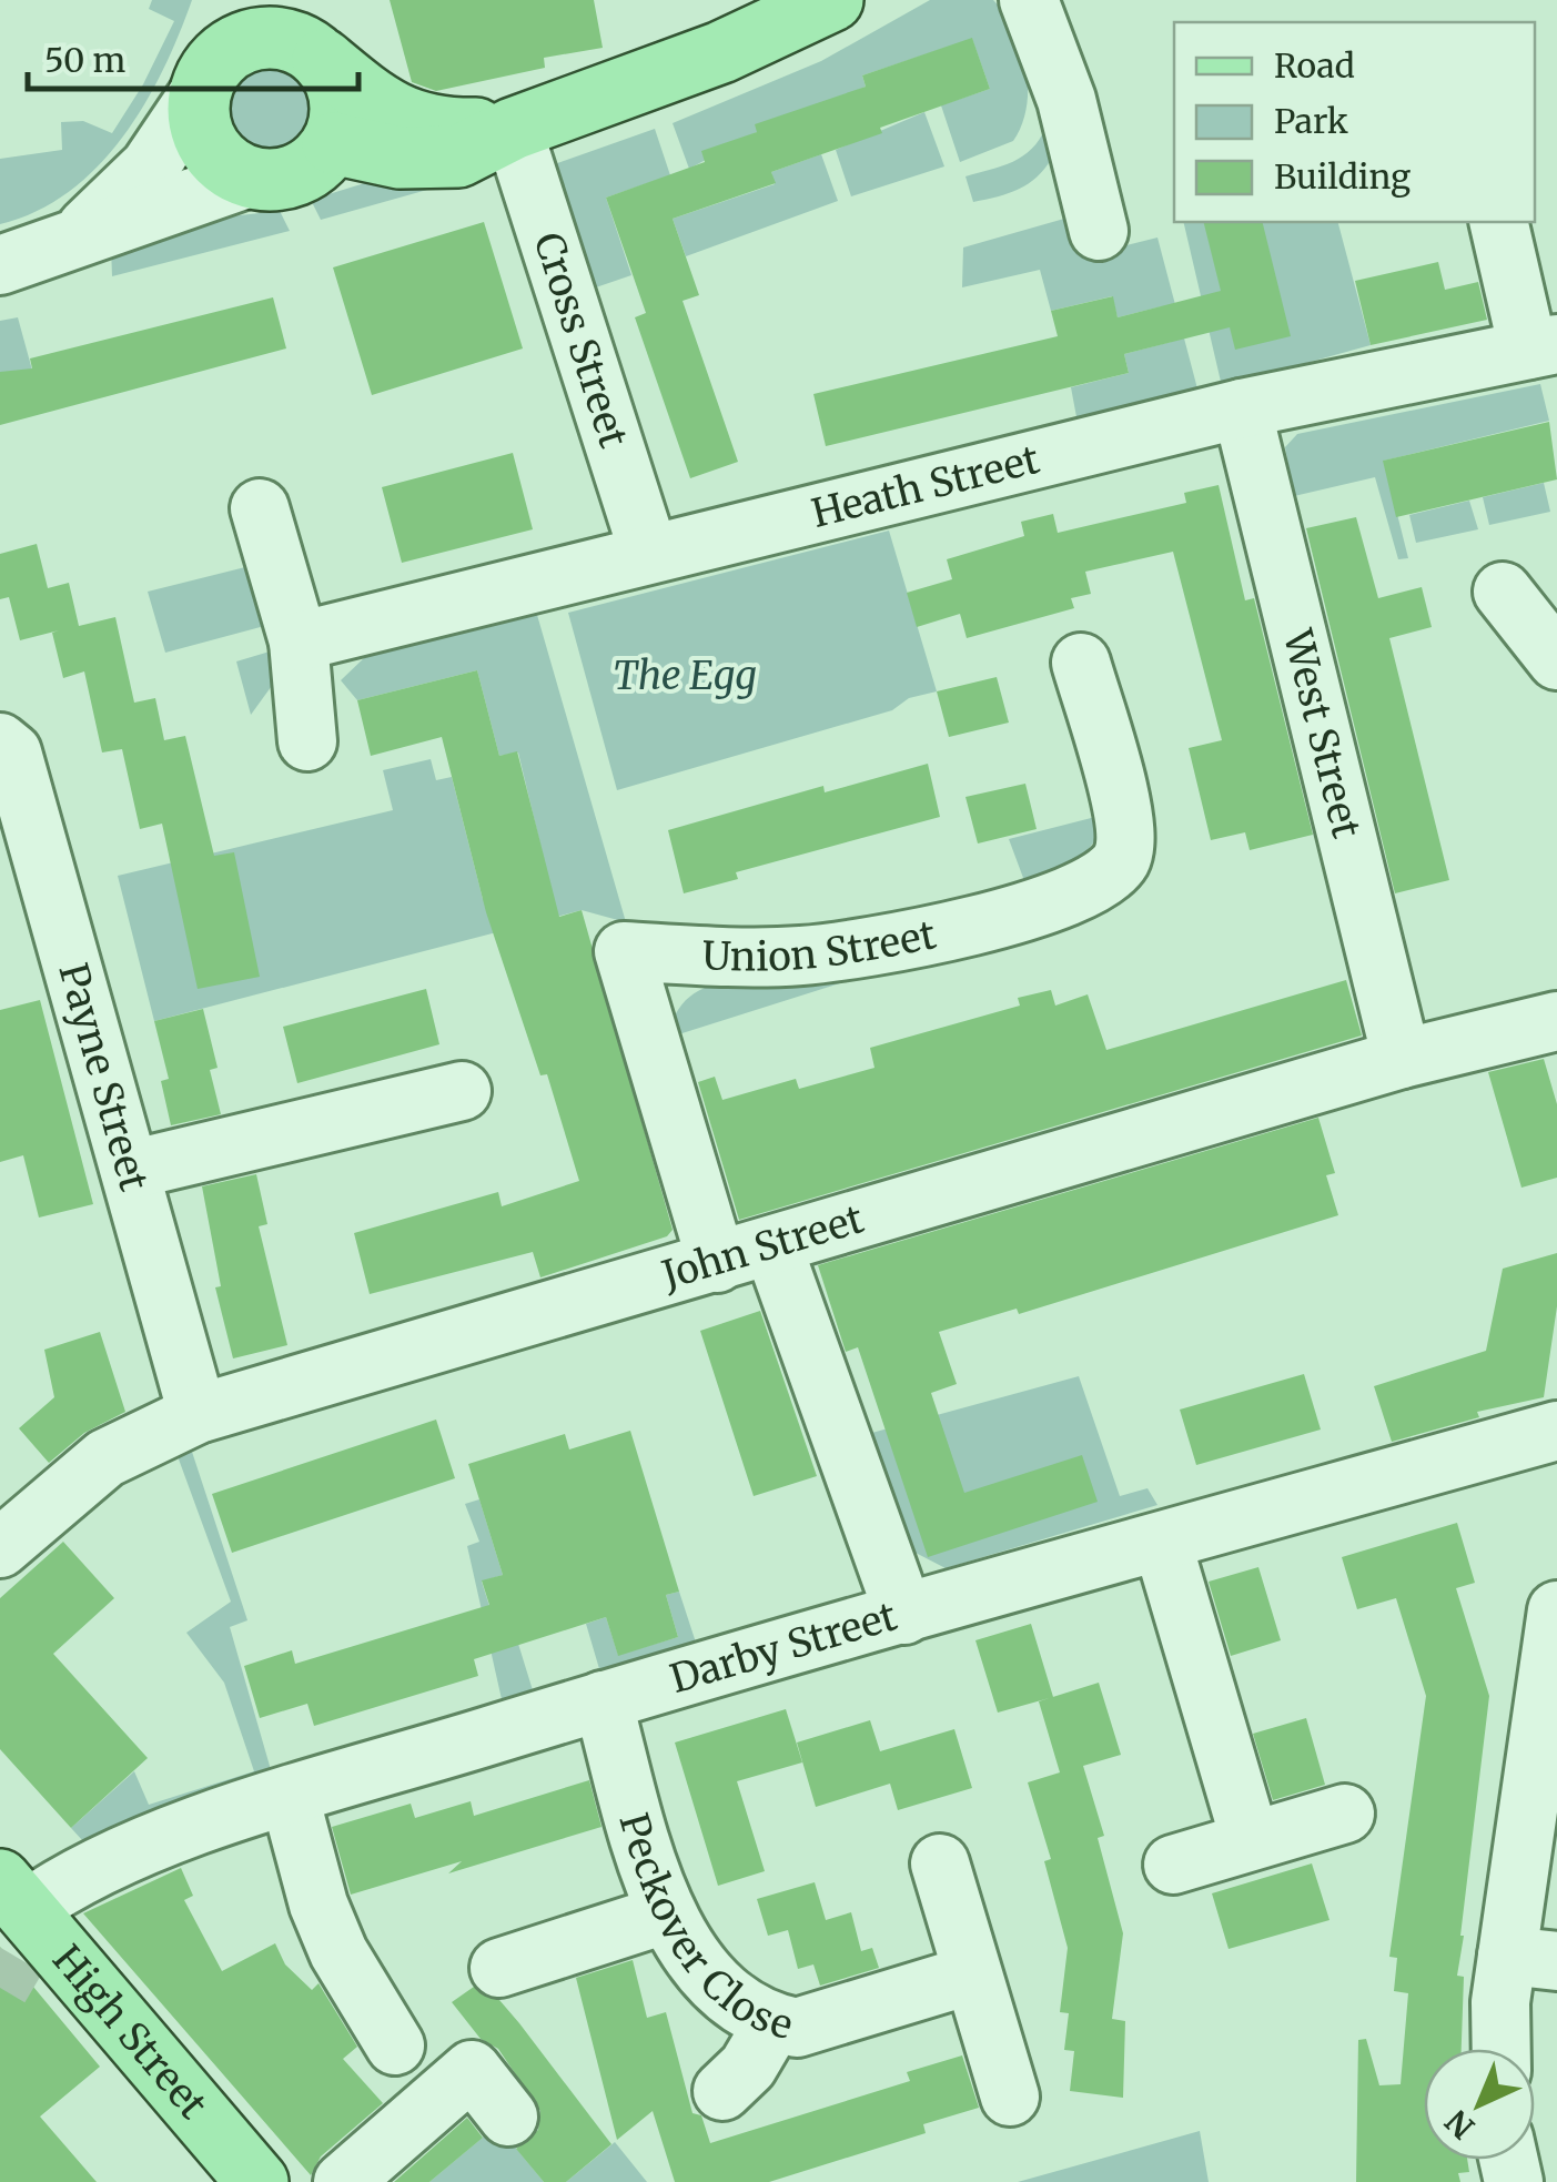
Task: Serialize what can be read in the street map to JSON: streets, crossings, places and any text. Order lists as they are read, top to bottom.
{
  "streets": {
    "main road": ["High Street"],
    "street": [
      "Cross Street",
      "Heath Street",
      "West Street",
      "Union Street",
      "Payne Street",
      "John Street",
      "Darby Street",
      "Peckover Close"
    ]
  },
  "crossings": [
    ["Cross Street", "Heath Street"],
    ["Heath Street", "West Street"],
    ["West Street", "John Street"],
    ["Union Street", "John Street"],
    ["Payne Street", "John Street"],
    ["Darby Street", "Peckover Close"],
    ["Darby Street", "High Street"]
  ],
  "parks": ["The Egg"],
  "legend": ["Road", "Park", "Building"],
  "scale_bar": "50 m",
  "north": "bottom left"
}
